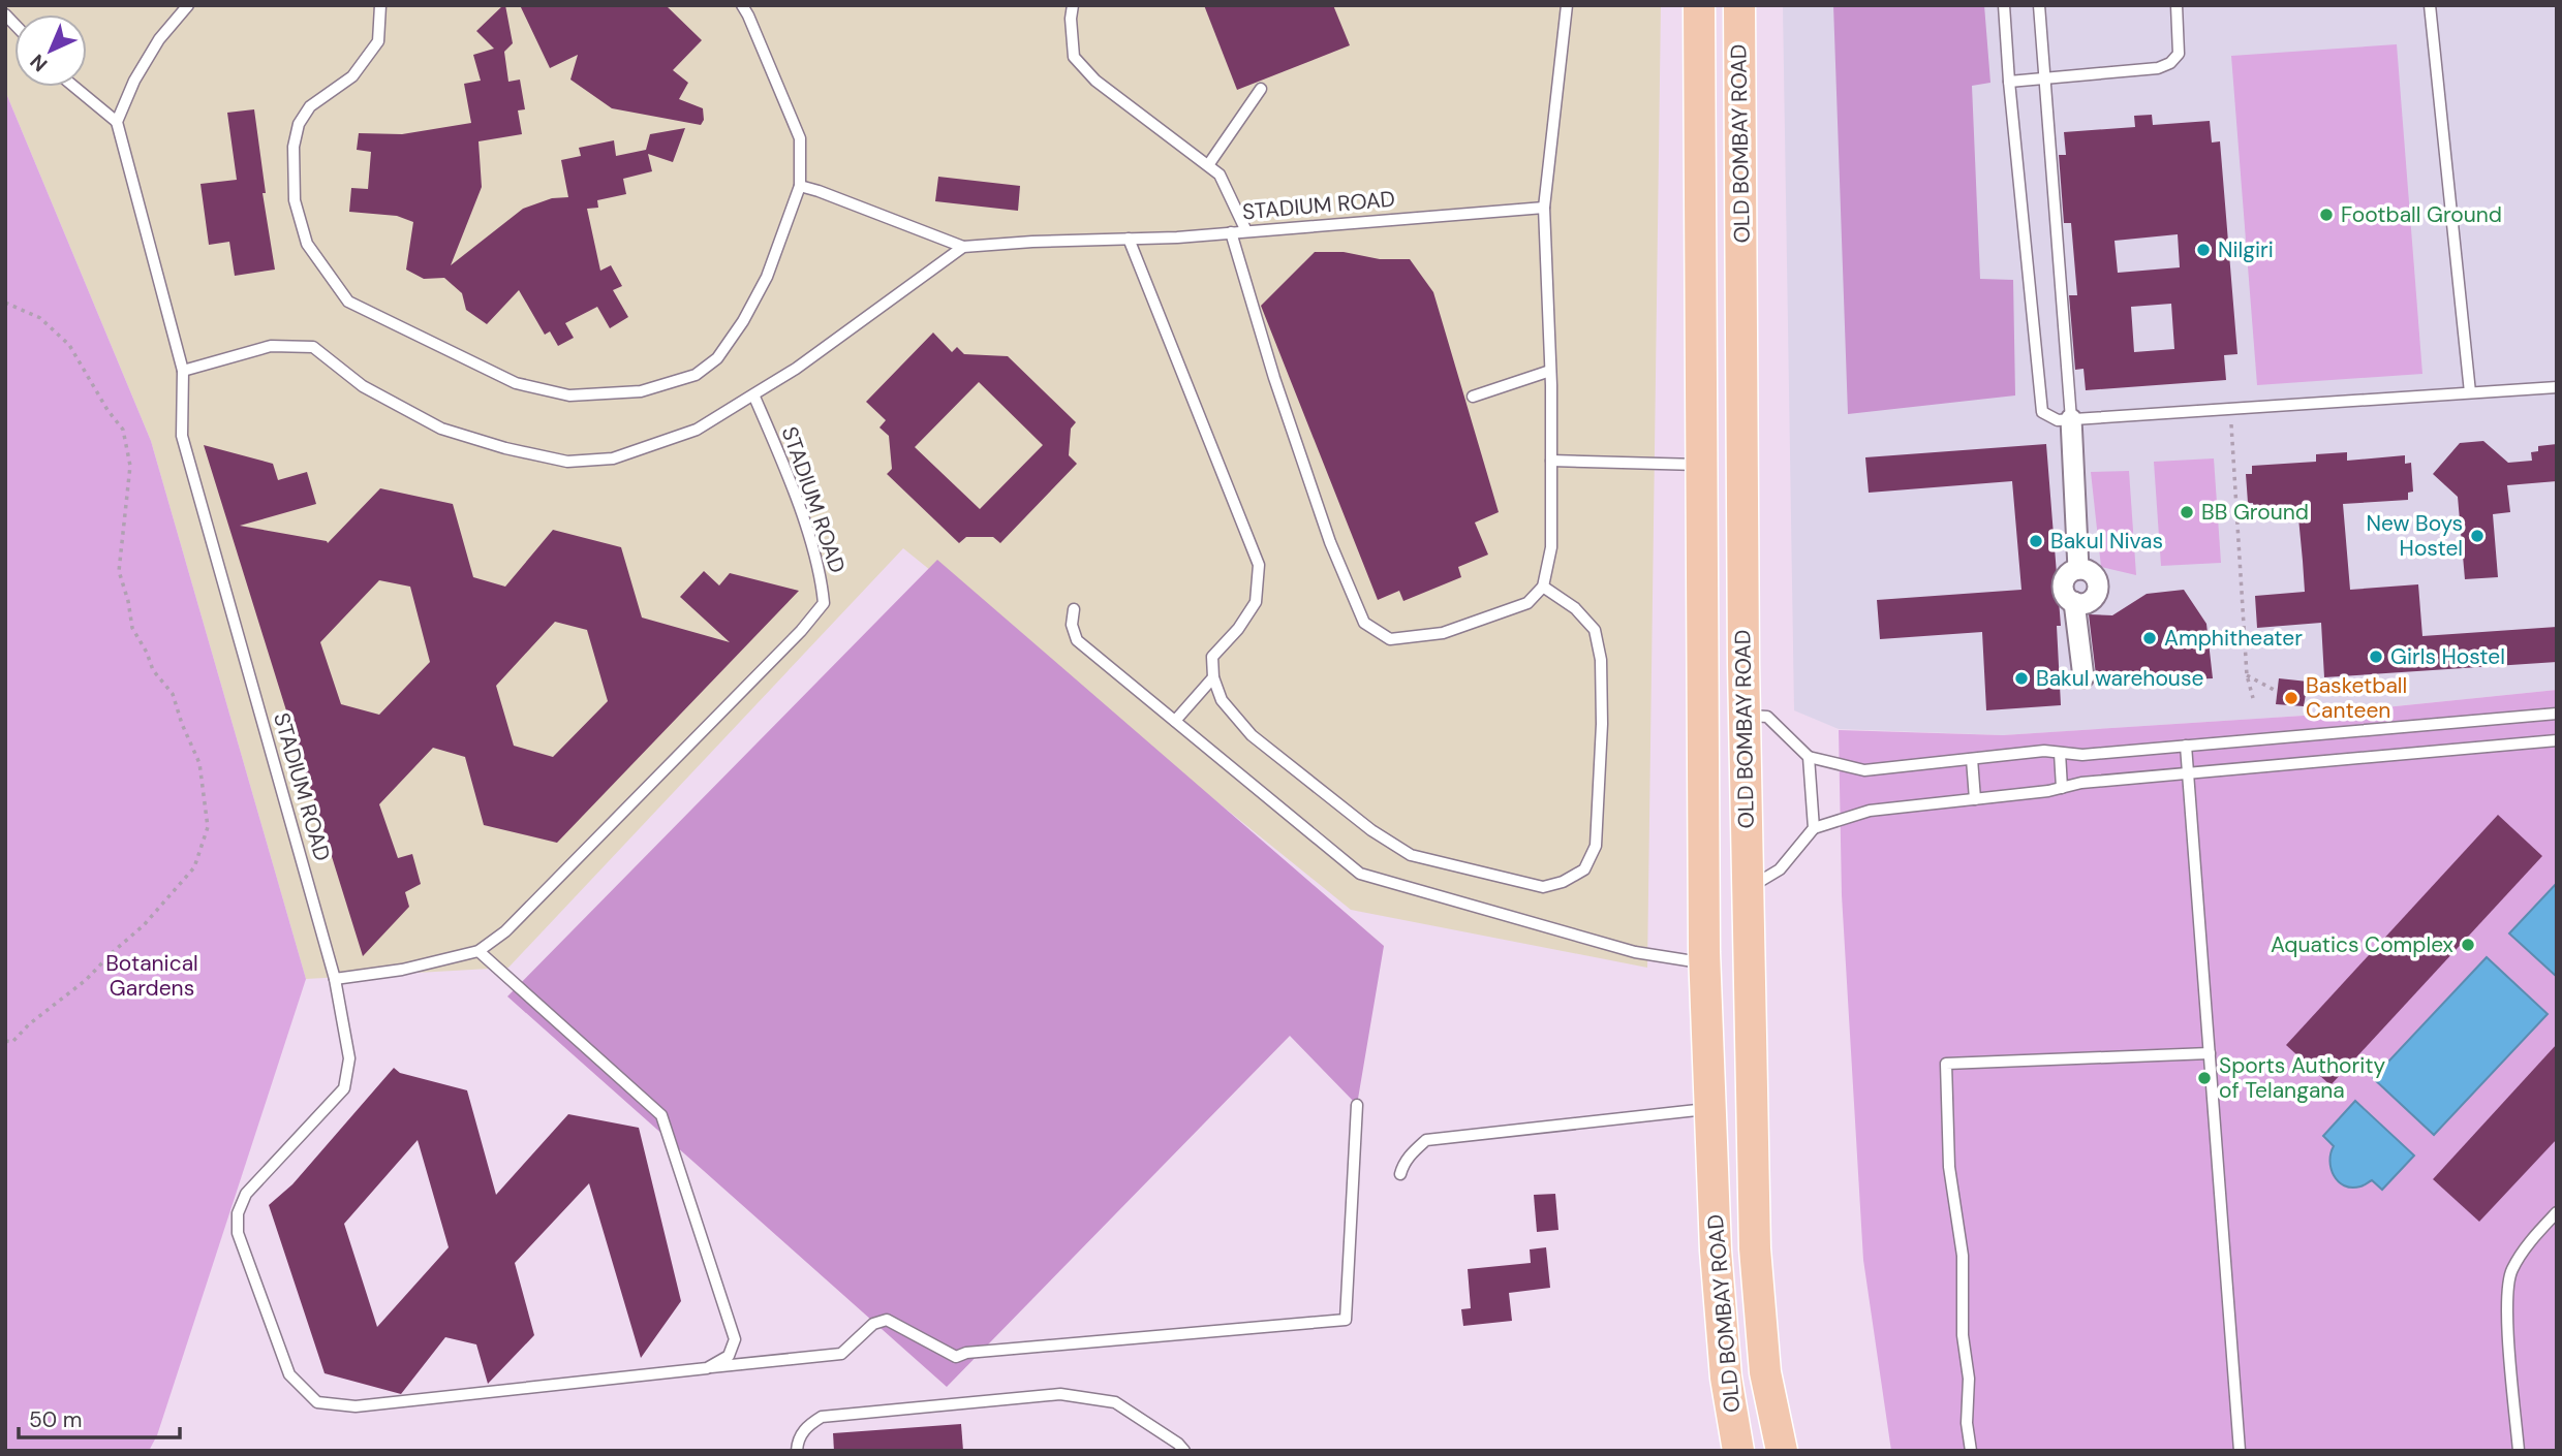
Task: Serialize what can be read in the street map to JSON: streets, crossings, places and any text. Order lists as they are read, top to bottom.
{
  "streets": {
    "main road": ["OLD BOMBAY ROAD"],
    "lane": ["STADIUM ROAD"]
  },
  "parks": ["Botanical Gardens"],
  "places": [
    "Football Ground",
    "Nilgiri",
    "BB Ground",
    "New Boys Hostel",
    "Bakul Nivas",
    "Amphitheater",
    "Girls Hostel",
    "Bakul warehouse",
    "Basketball Canteen",
    "Aquatics Complex",
    "Sports Authority of Telangana"
  ],
  "scale_bar": "50 m",
  "north": "bottom left"
}
